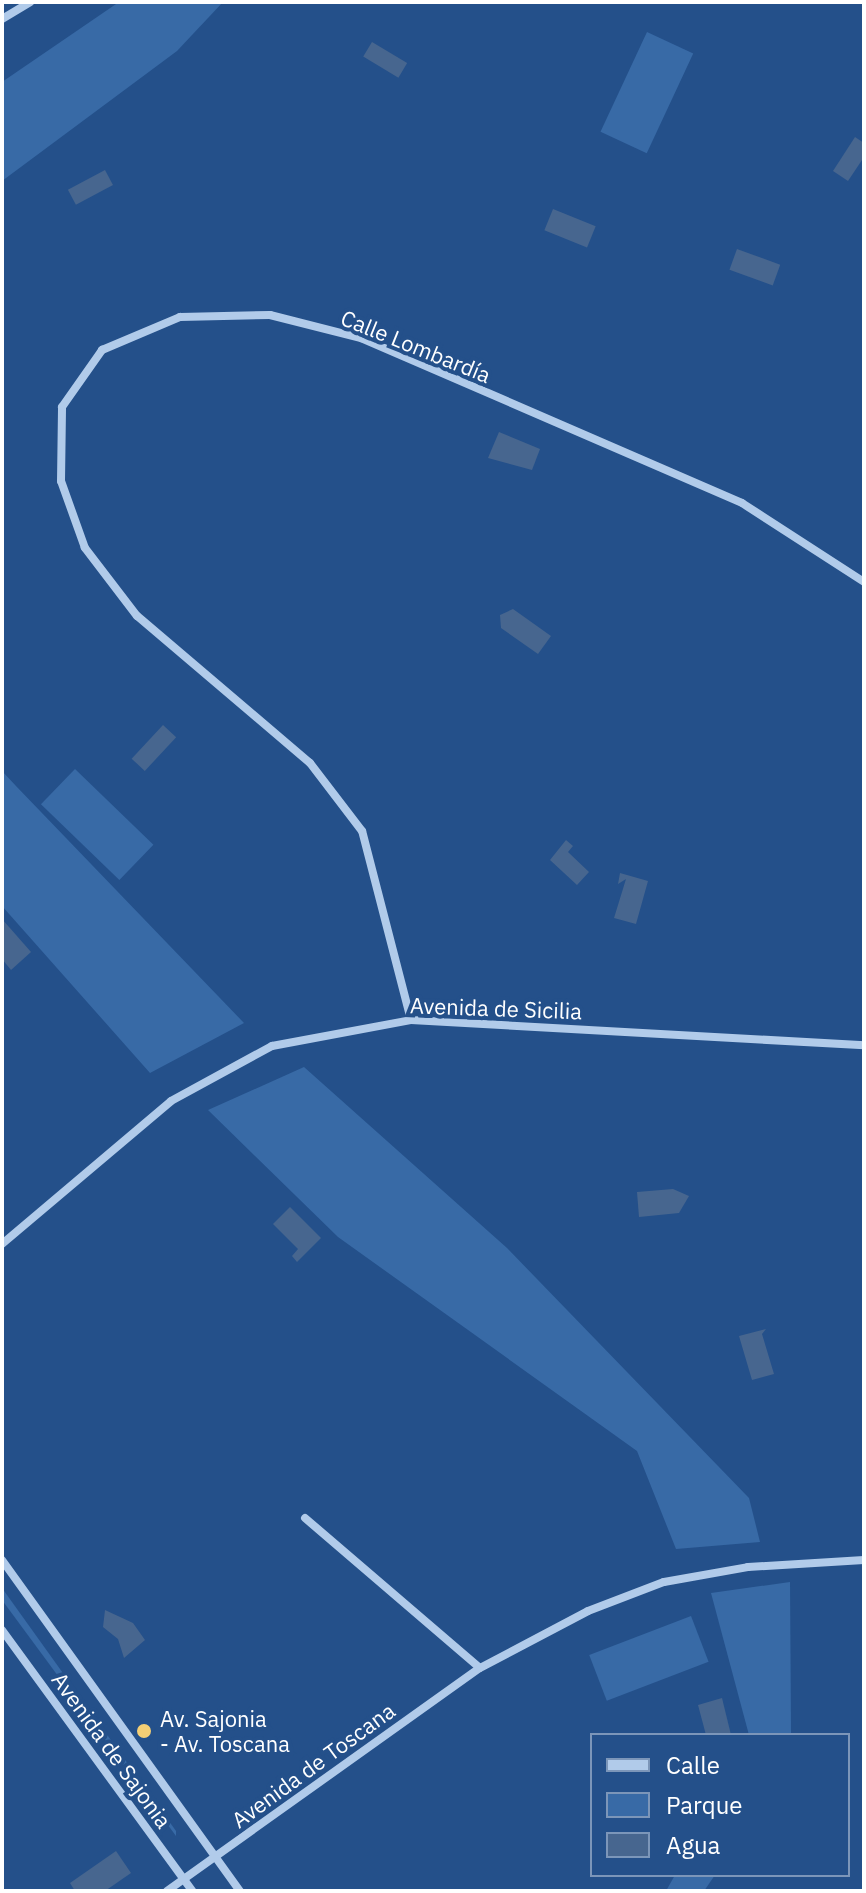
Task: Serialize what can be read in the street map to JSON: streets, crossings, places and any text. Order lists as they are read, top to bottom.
{
  "streets": {
    "street": [
      "Calle Lombardía",
      "Avenida de Sicilia",
      "Avenida de Sajonia",
      "Avenida de Toscana"
    ]
  },
  "crossings": [
    ["Calle Lombardía", "Avenida de Sicilia"],
    ["Avenida de Sajonia", "Avenida de Toscana"]
  ],
  "places": ["Av. Sajonia - Av. Toscana"],
  "legend": ["Calle", "Parque", "Agua"]
}
